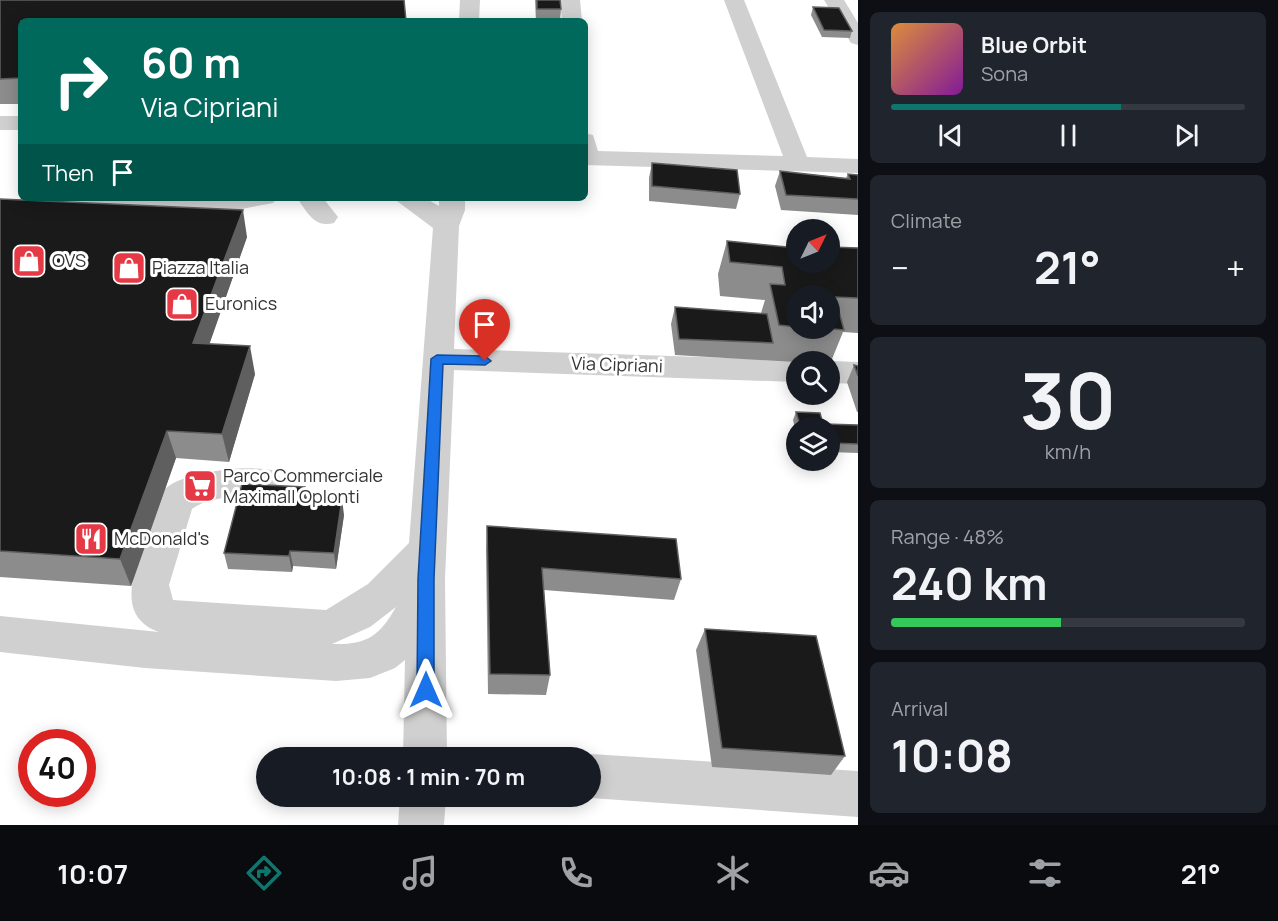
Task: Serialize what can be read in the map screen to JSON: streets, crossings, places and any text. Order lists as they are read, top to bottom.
{
  "streets": {
    "street": ["Via Cipriani"]
  },
  "places": {
    "shop": ["OVS", "Piazza Italia", "Euronics"],
    "supermarket": ["Parco Commerciale Maximall Oplonti"],
    "restaurant": ["McDonald's"]
  },
  "north": "top right",
  "page": {
    "turn": ["60 m", "Via Cipriani"],
    "song": ["Blue Orbit", "Sona"],
    "then": "Then",
    "tile": [
      "Climate",
      ["30", "km/h"],
      ["Range · 48%", "240 km"],
      ["Arrival", "10:08"]
    ],
    "heat": ["−", "21°", "+"],
    "limit": "40",
    "trip": "10:08 · 1 min · 70 m",
    "tabs": ["10:07", "21°"]
  }
}
